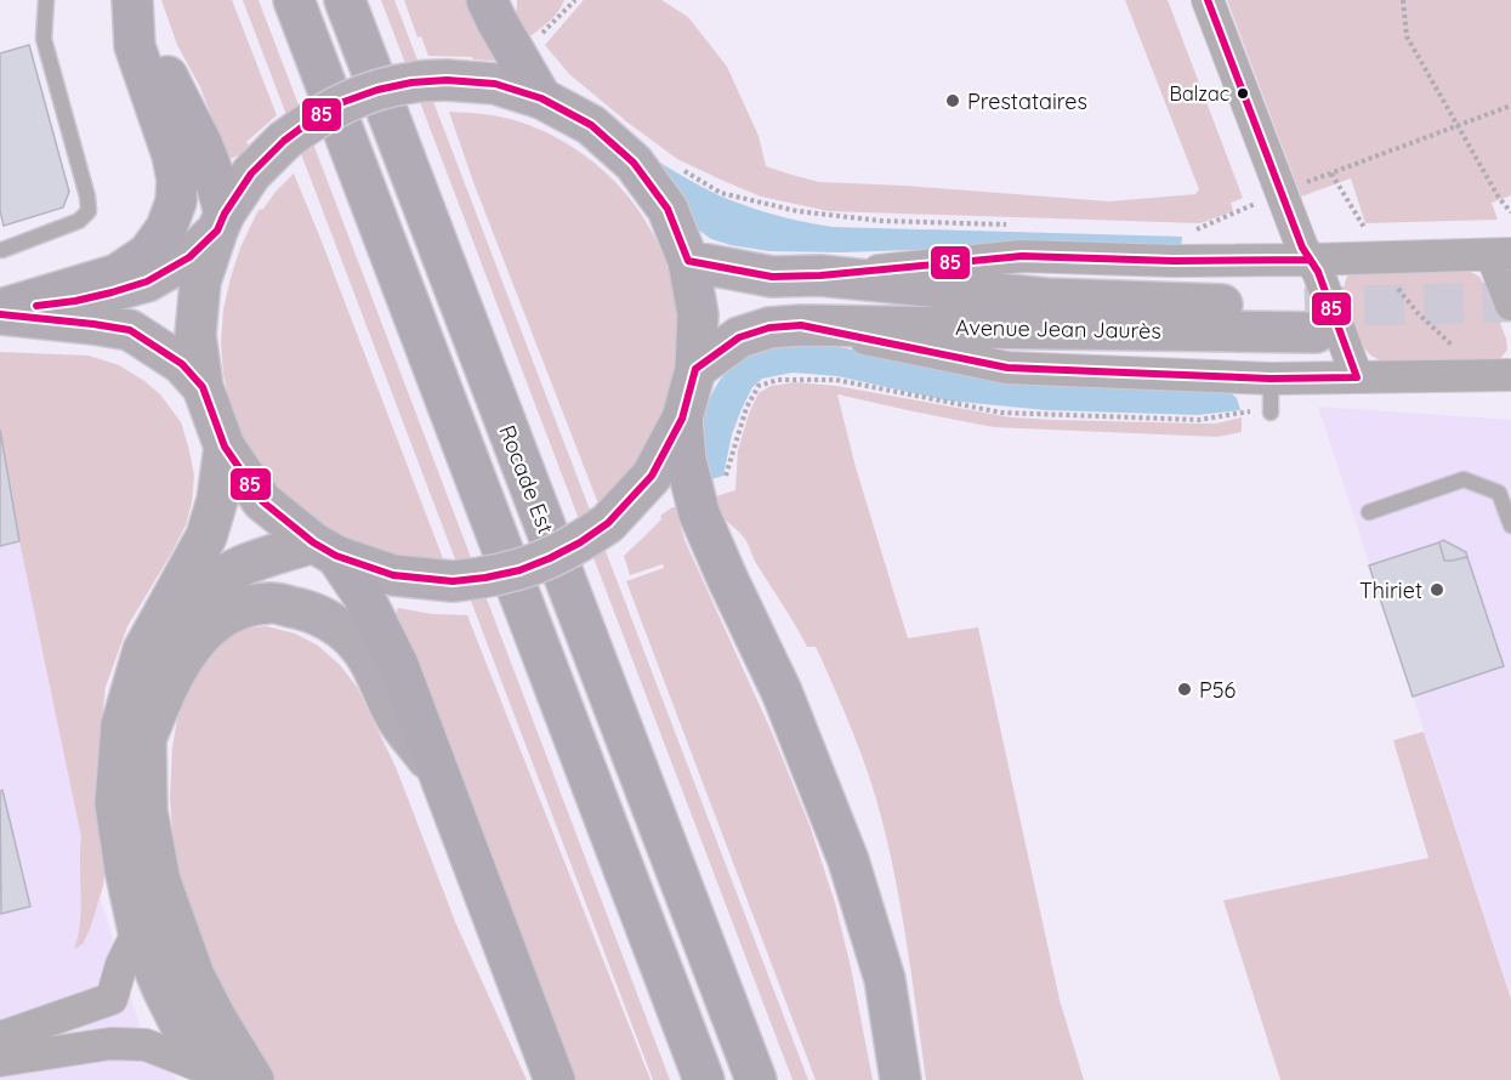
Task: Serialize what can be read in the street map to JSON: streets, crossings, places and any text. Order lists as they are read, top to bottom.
{
  "streets": {
    "highway": ["Rocade Est"],
    "main road": ["Avenue Jean Jaurès"]
  },
  "places": [
    "Balzac",
    "Prestataires",
    "Thiriet",
    "P56"
  ],
  "lines": ["transit line 85"]
}
